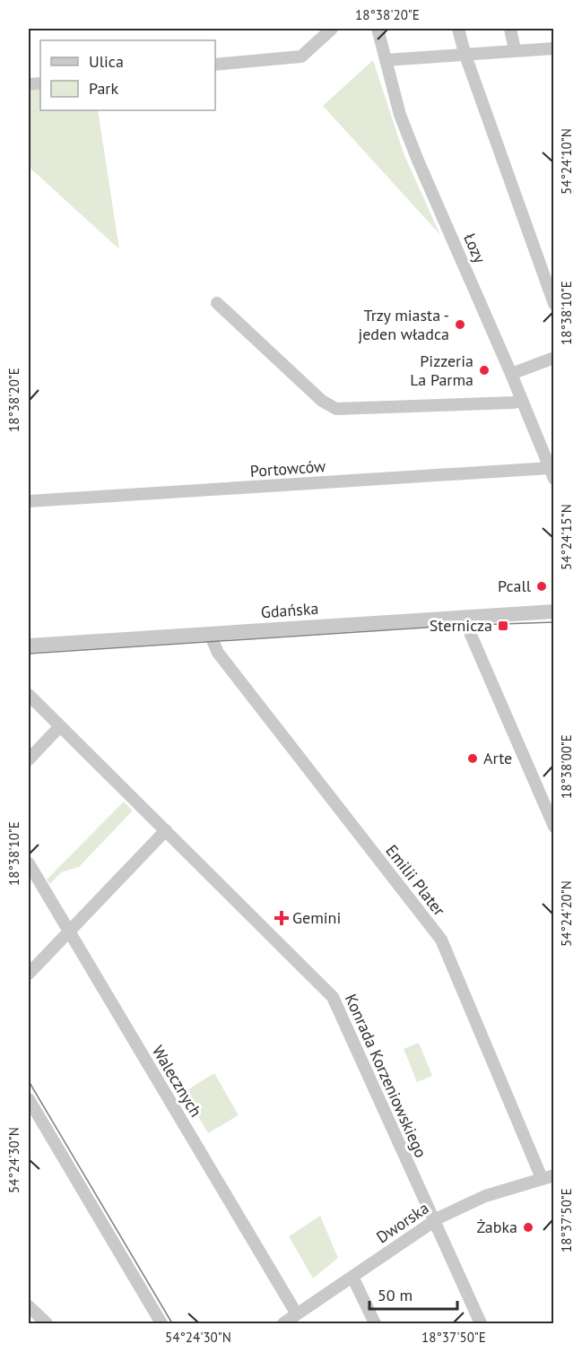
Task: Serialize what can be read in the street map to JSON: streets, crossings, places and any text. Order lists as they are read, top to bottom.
{
  "streets": {
    "street": [
      "Łozy",
      "Portowców",
      "Gdańska",
      "Emilii Plater",
      "Konrada Korzeniowskiego",
      "Walecznych",
      "Dworska"
    ]
  },
  "crossings": [
    ["Łozy", "Portowców"],
    ["Gdańska", "Emilii Plater"],
    ["Emilii Plater", "Dworska"],
    ["Konrada Korzeniowskiego", "Dworska"],
    ["Walecznych", "Dworska"]
  ],
  "places": {
    "other": [
      "Trzy miasta - jeden władca",
      "Pizzeria La Parma",
      "Pcall",
      "Arte",
      "Żabka"
    ],
    "transit": ["Sternicza"],
    "health": ["Gemini"]
  },
  "legend": ["Ulica", "Park"],
  "scale_bar": "50 m",
  "coordinates": [
    "18°38'20\"E",
    "54°24'10\"N",
    "18°38'10\"E",
    "54°24'15\"N",
    "18°38'00\"E",
    "54°24'20\"N",
    "54°24'30\"N",
    "18°37'50\"E"
  ]
}
